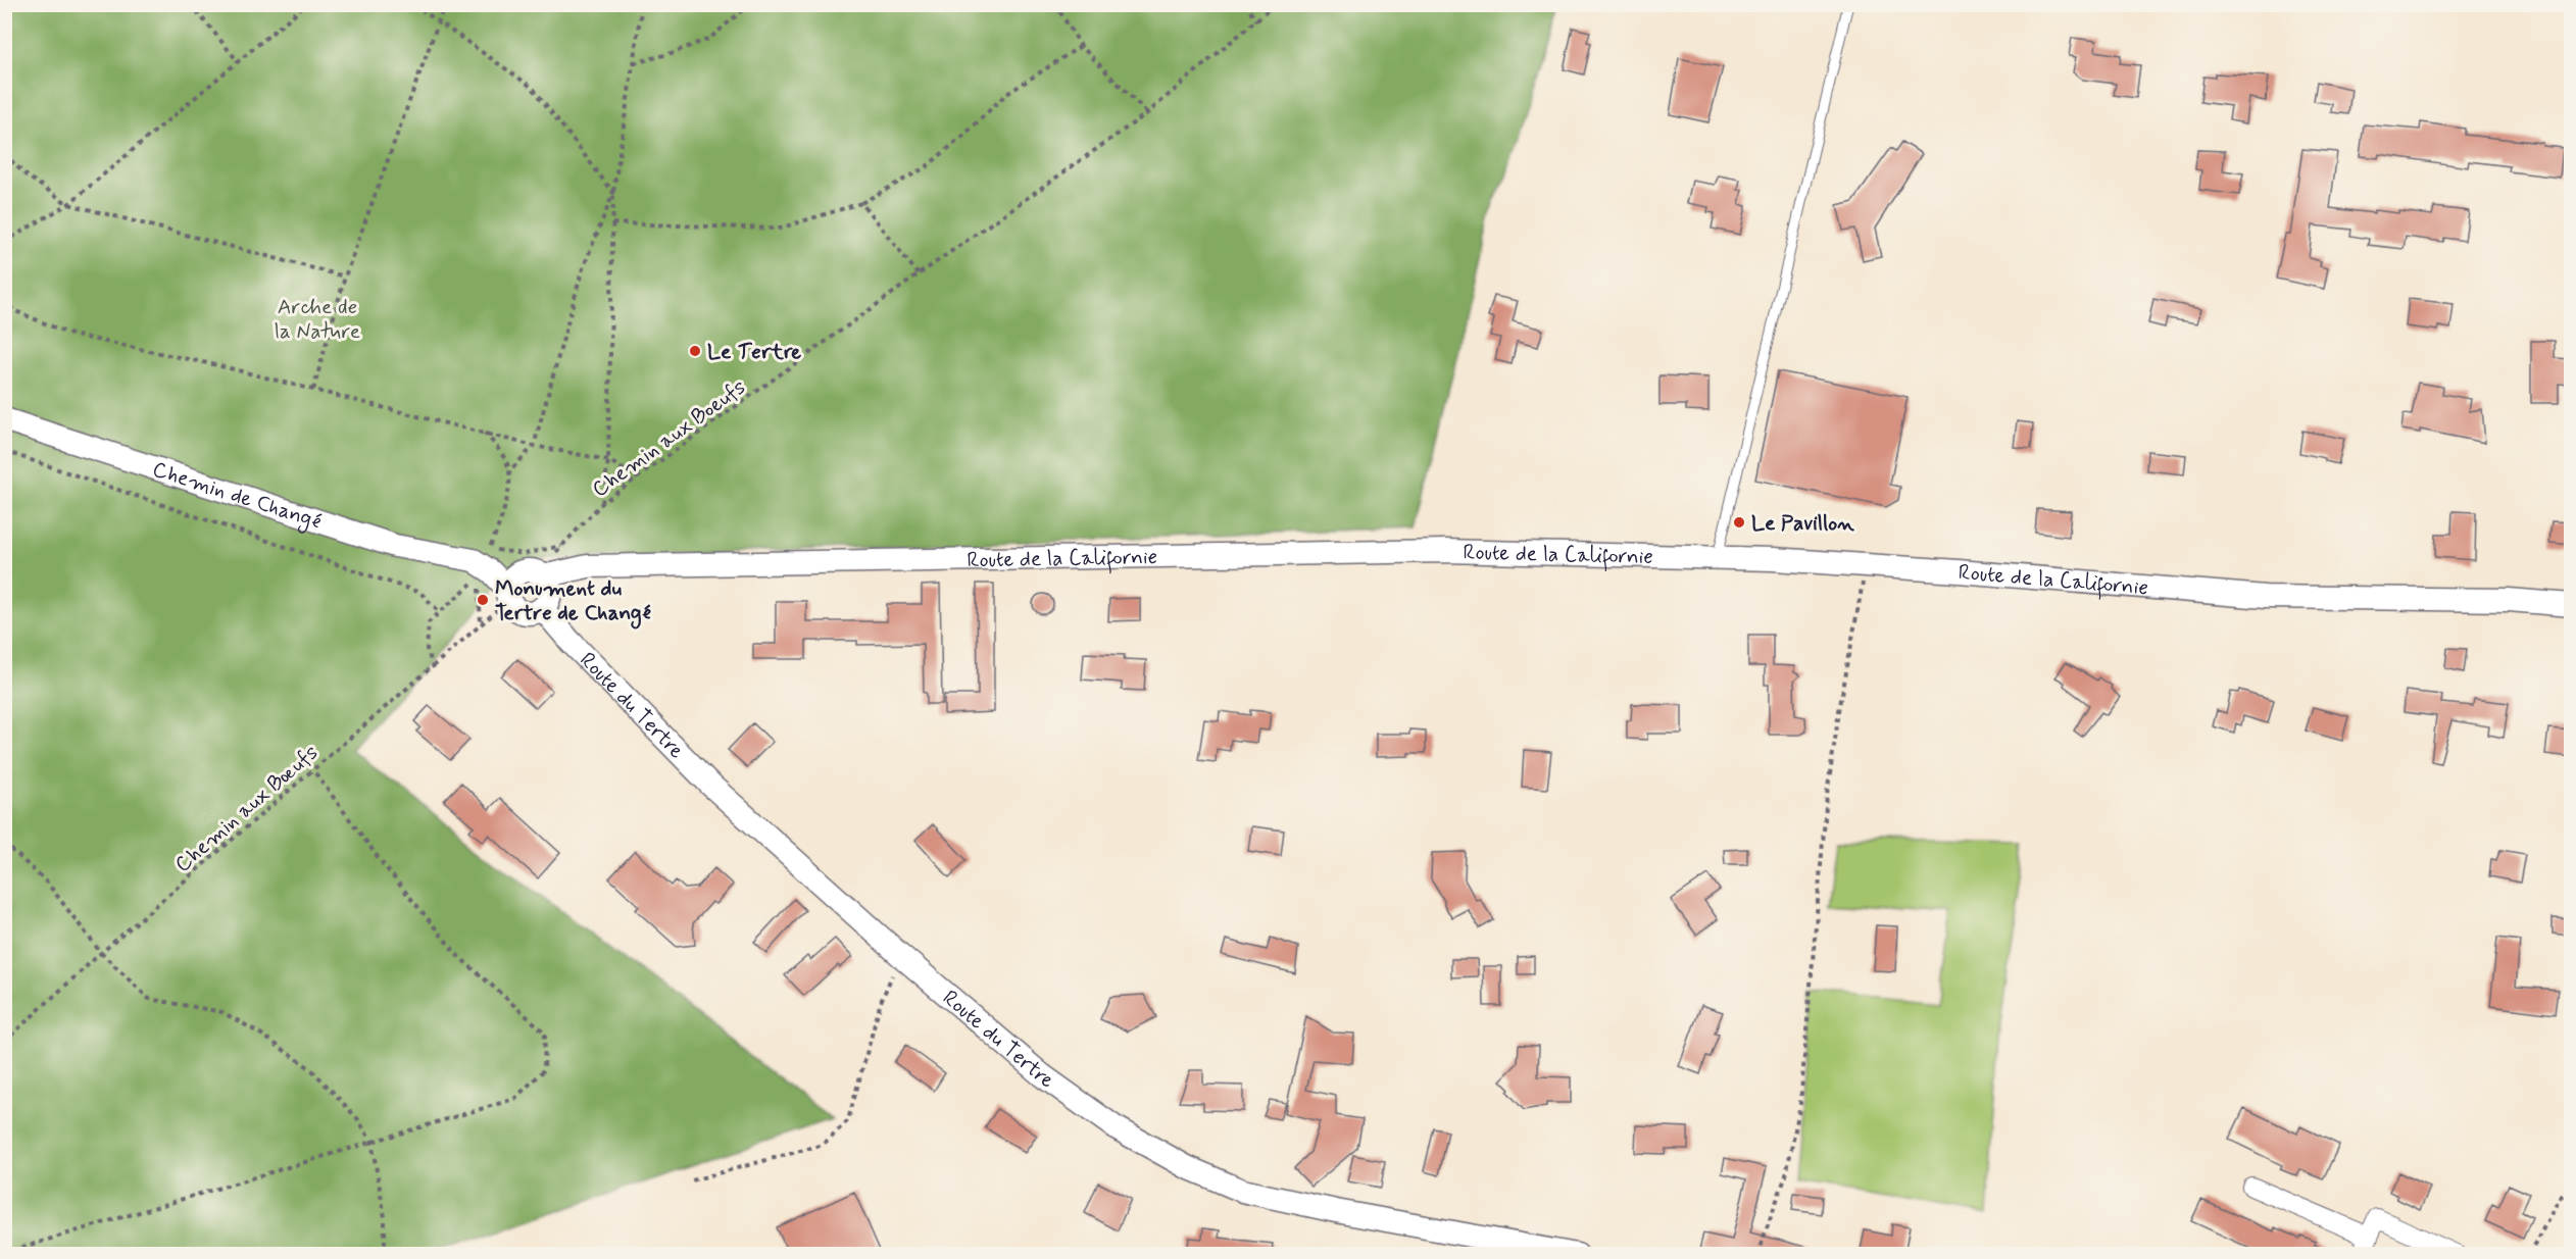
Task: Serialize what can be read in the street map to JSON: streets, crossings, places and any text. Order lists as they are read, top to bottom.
{
  "streets": {
    "street": ["Chemin de Changé", "Route de la Californie", "Route du Tertre"],
    "path": ["Chemin aux Boeufs", "Chemin aux Bœufs"]
  },
  "crossings": [
    ["Chemin aux Boeufs", "Chemin de Changé"],
    ["Chemin de Changé", "Route de la Californie"],
    ["Chemin de Changé", "Route du Tertre"],
    ["Chemin de Changé", "Chemin aux Bœufs"],
    ["Route de la Californie", "Route du Tertre"],
    ["Route de la Californie", "Chemin aux Bœufs"],
    ["Route du Tertre", "Chemin aux Bœufs"]
  ],
  "parks": ["Arche de la Nature"],
  "places": ["Le Tertre", "Le Pavillon", "Monument du Tertre de Changé"]
}
